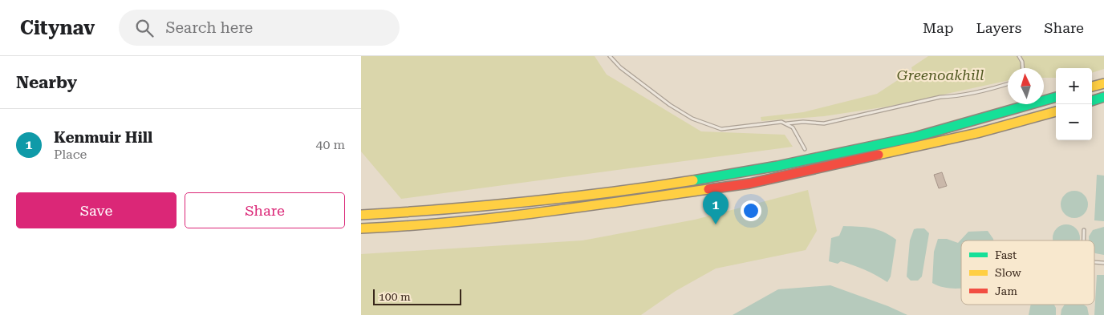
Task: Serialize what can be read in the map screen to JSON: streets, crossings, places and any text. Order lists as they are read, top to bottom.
{
  "parks": ["Greenoakhill"],
  "legend": ["Fast", "Slow", "Jam"],
  "scale_bar": "100 m",
  "north": "top",
  "page": {
    "header": "Citynav",
    "search": "Search here",
    "nav": ["Map", "Layers", "Share"],
    "heading": "Nearby",
    "map_buttons": ["+", "−"],
    "list": [
      {
        "mark": "1",
        "name": "Kenmuir Hill",
        "note": "Place",
        "value": "40 m"
      }
    ],
    "buttons": ["Save", "Share"],
    "pins": "1",
    "scale": "100 m"
  }
}
